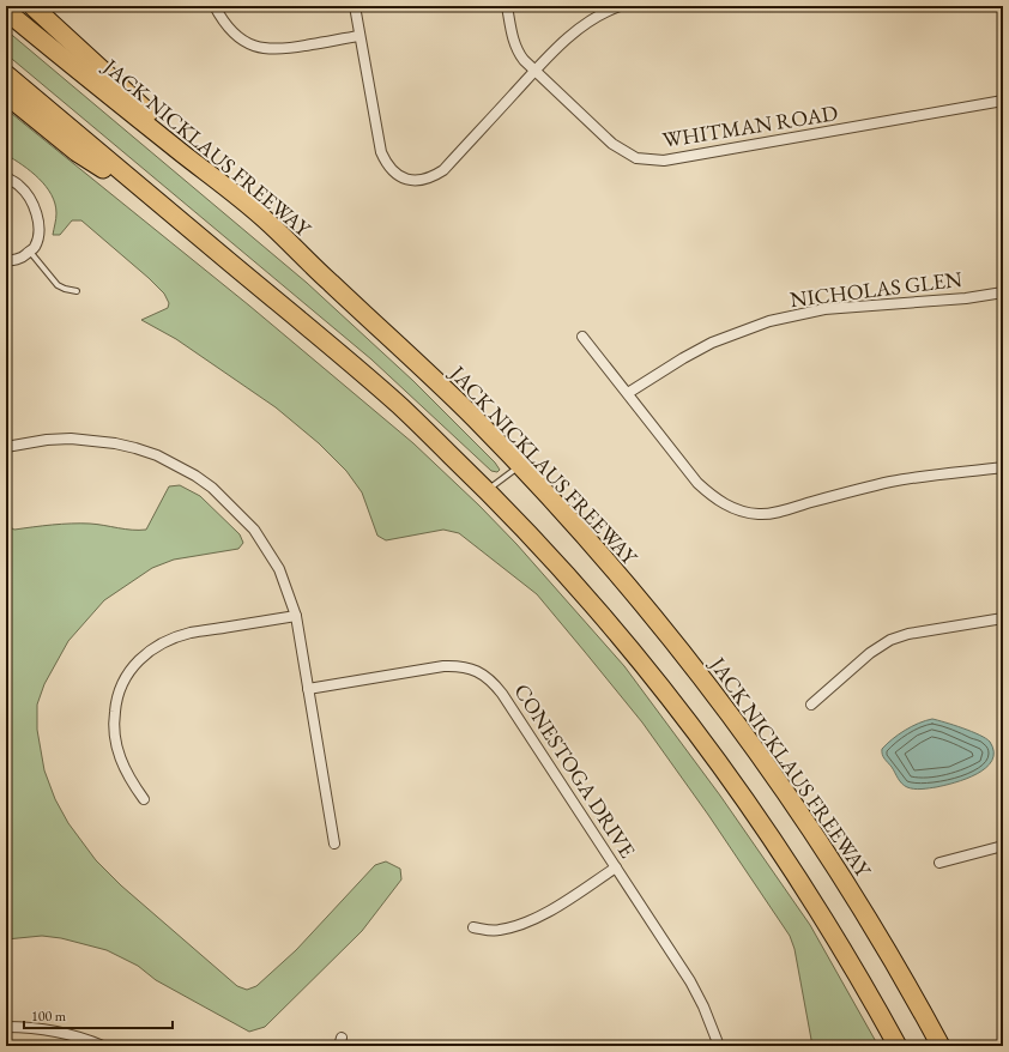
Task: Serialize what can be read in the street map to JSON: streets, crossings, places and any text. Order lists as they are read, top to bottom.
{
  "streets": {
    "highway": ["JACK NICKLAUS FREEWAY"],
    "street": ["WHITMAN ROAD", "NICHOLAS GLEN", "CONESTOGA DRIVE"]
  },
  "scale_bar": "100 m"
}
